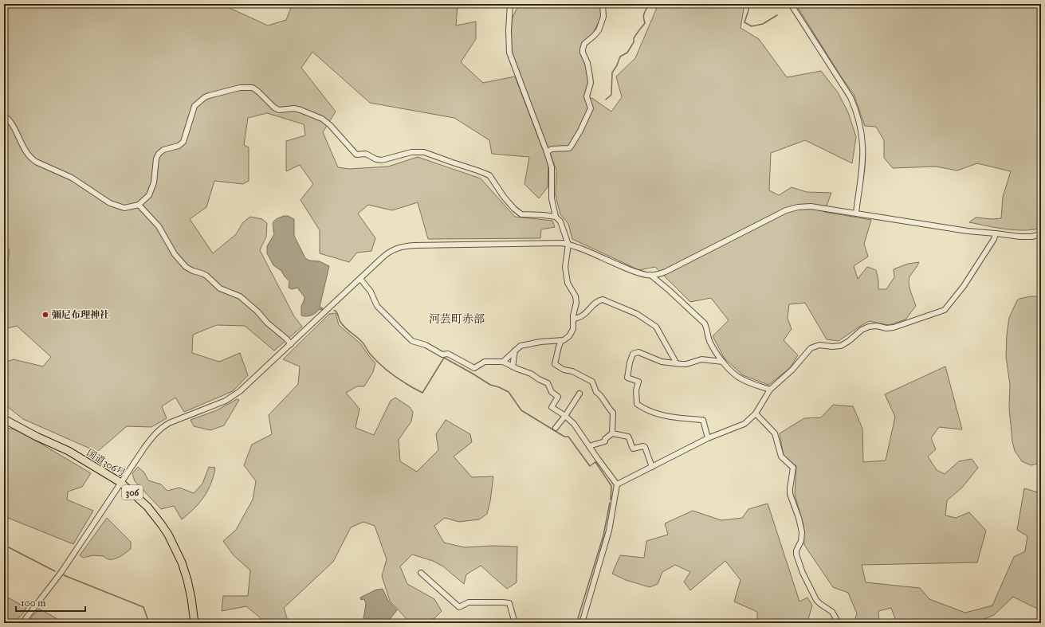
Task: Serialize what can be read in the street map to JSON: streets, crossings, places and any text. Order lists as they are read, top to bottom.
{
  "streets": {
    "highway": ["国道306号", "306"]
  },
  "districts": ["河芸町赤部"],
  "places": ["彌尼布理神社"],
  "scale_bar": "100 m"
}
